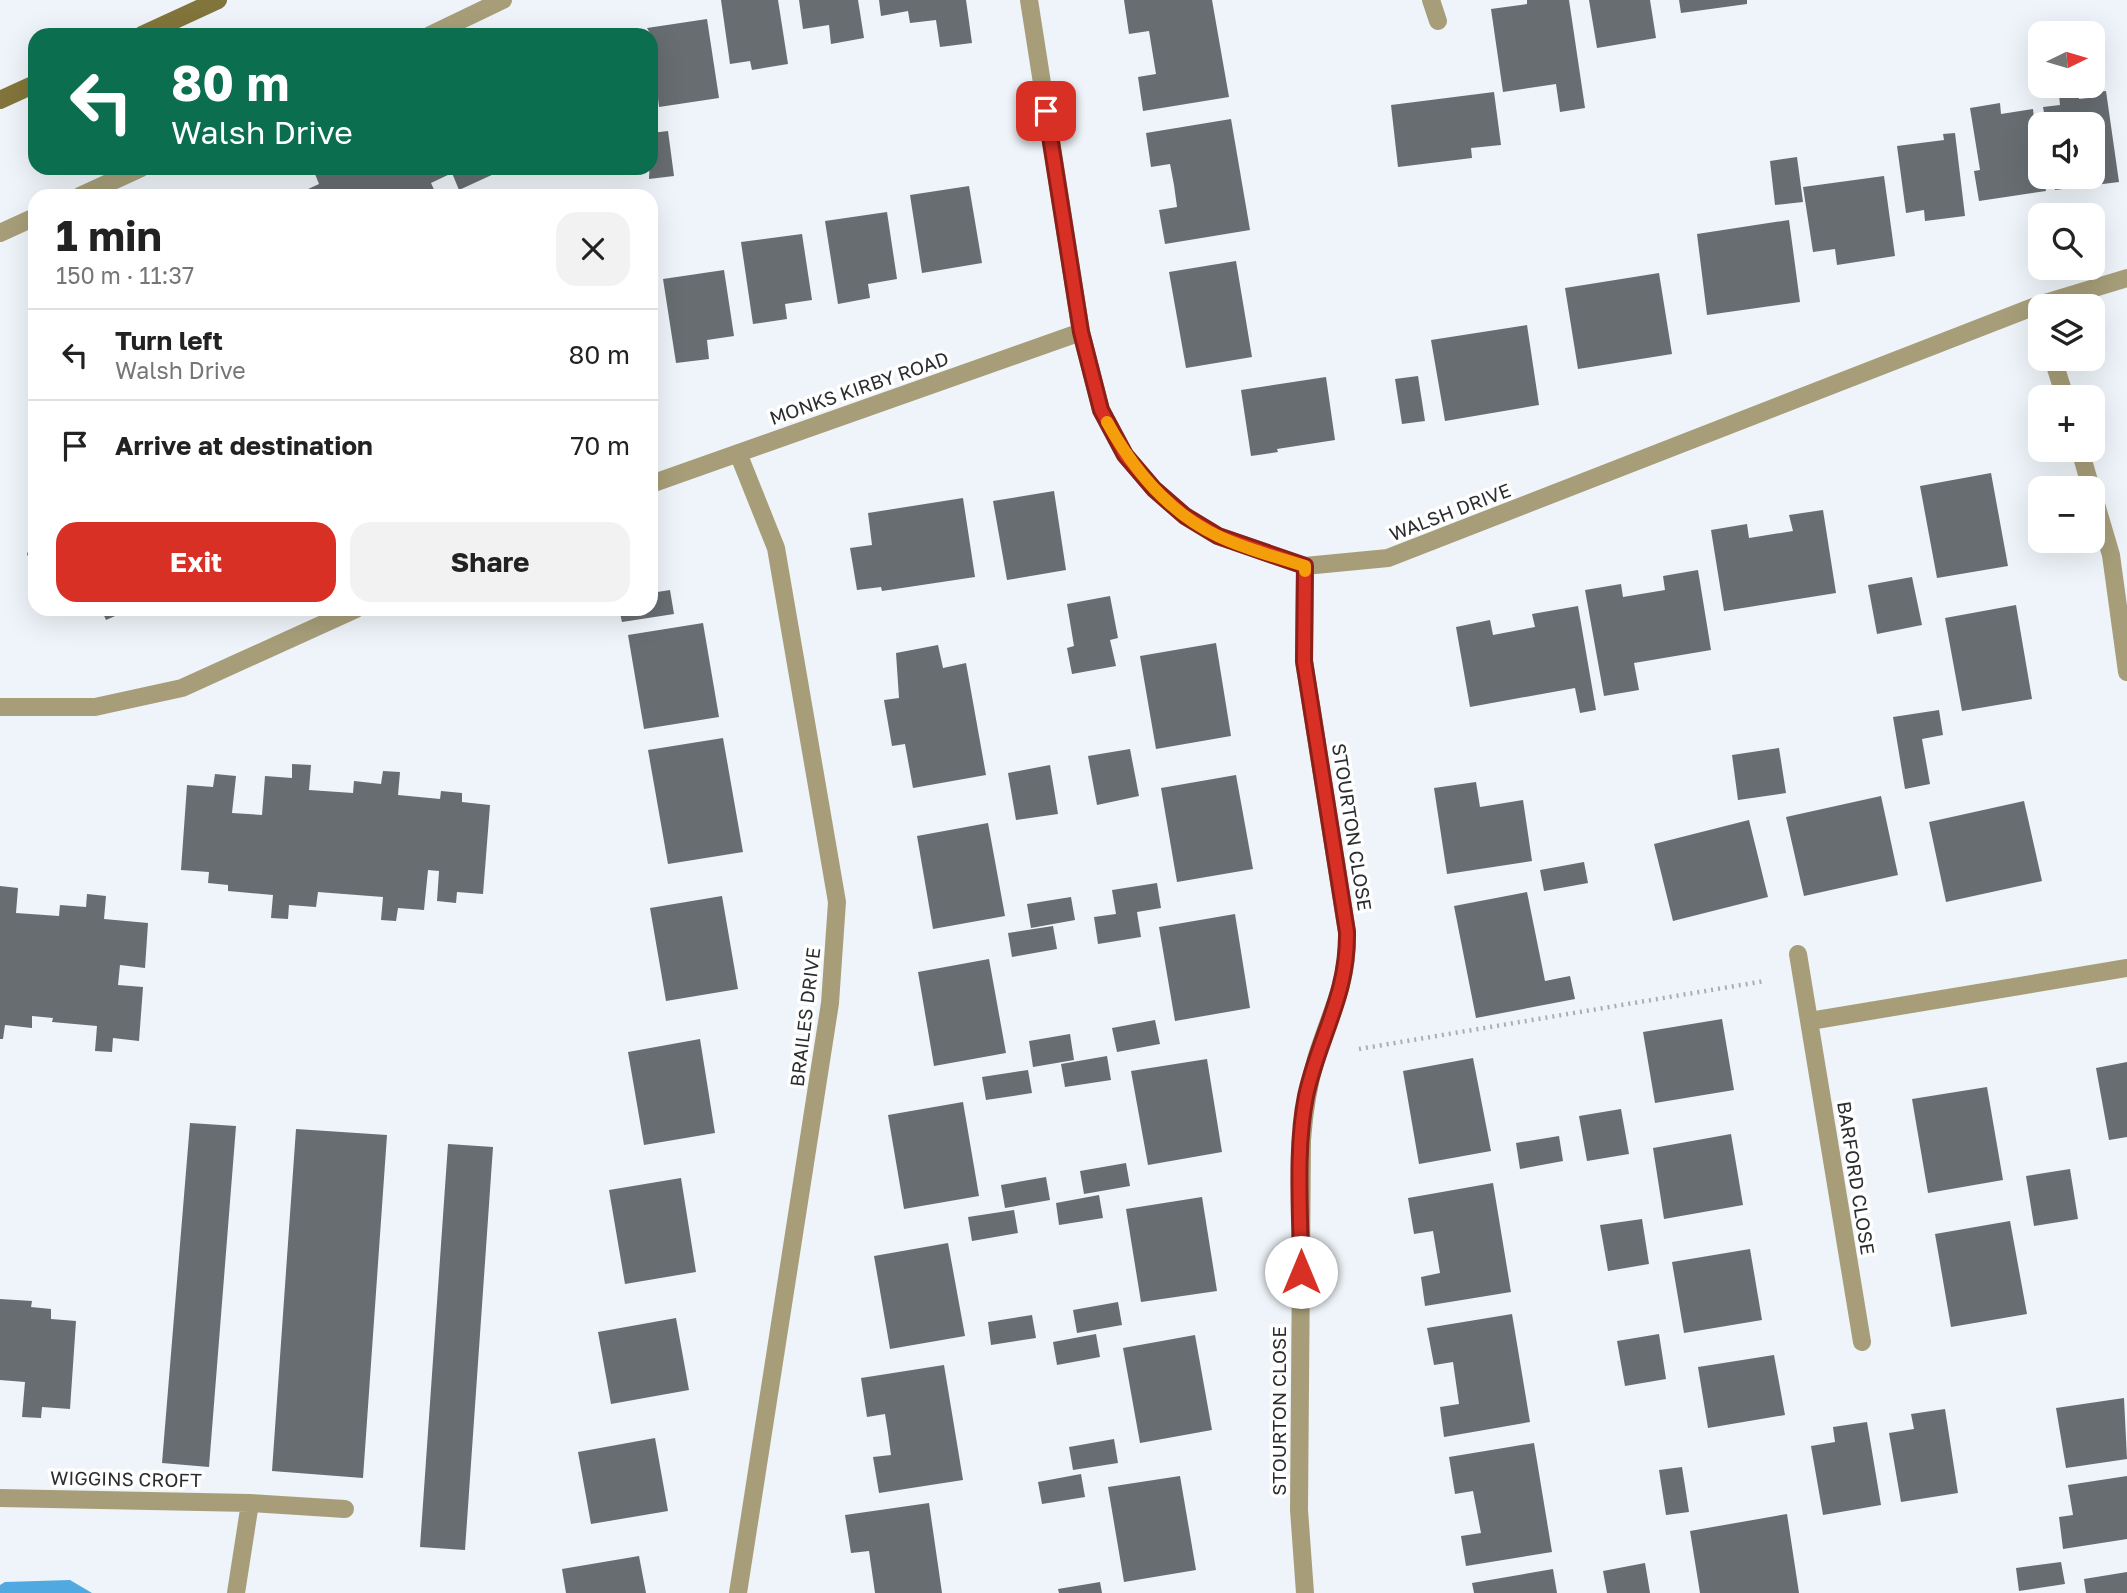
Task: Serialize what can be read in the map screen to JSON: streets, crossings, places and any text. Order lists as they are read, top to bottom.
{
  "streets": {
    "street": [
      "MONKS KIRBY ROAD",
      "WALSH DRIVE",
      "STOURTON CLOSE",
      "BRAILES DRIVE",
      "BARFORD CLOSE",
      "WIGGINS CROFT"
    ]
  },
  "crossings": [
    ["MONKS KIRBY ROAD", "WALSH DRIVE"],
    ["MONKS KIRBY ROAD", "BRAILES DRIVE"],
    ["WALSH DRIVE", "STOURTON CLOSE"]
  ],
  "north": "right",
  "page": {
    "map_buttons": ["+", "−"],
    "turn": ["80 m", "Walsh Drive"],
    "heading": ["1 min", "150 m · 11:37"],
    "list": [
      {
        "name": "Turn left",
        "note": "Walsh Drive",
        "value": "80 m"
      },
      {
        "name": "Arrive at destination",
        "value": "70 m"
      }
    ],
    "buttons": ["Exit", "Share"]
  }
}
